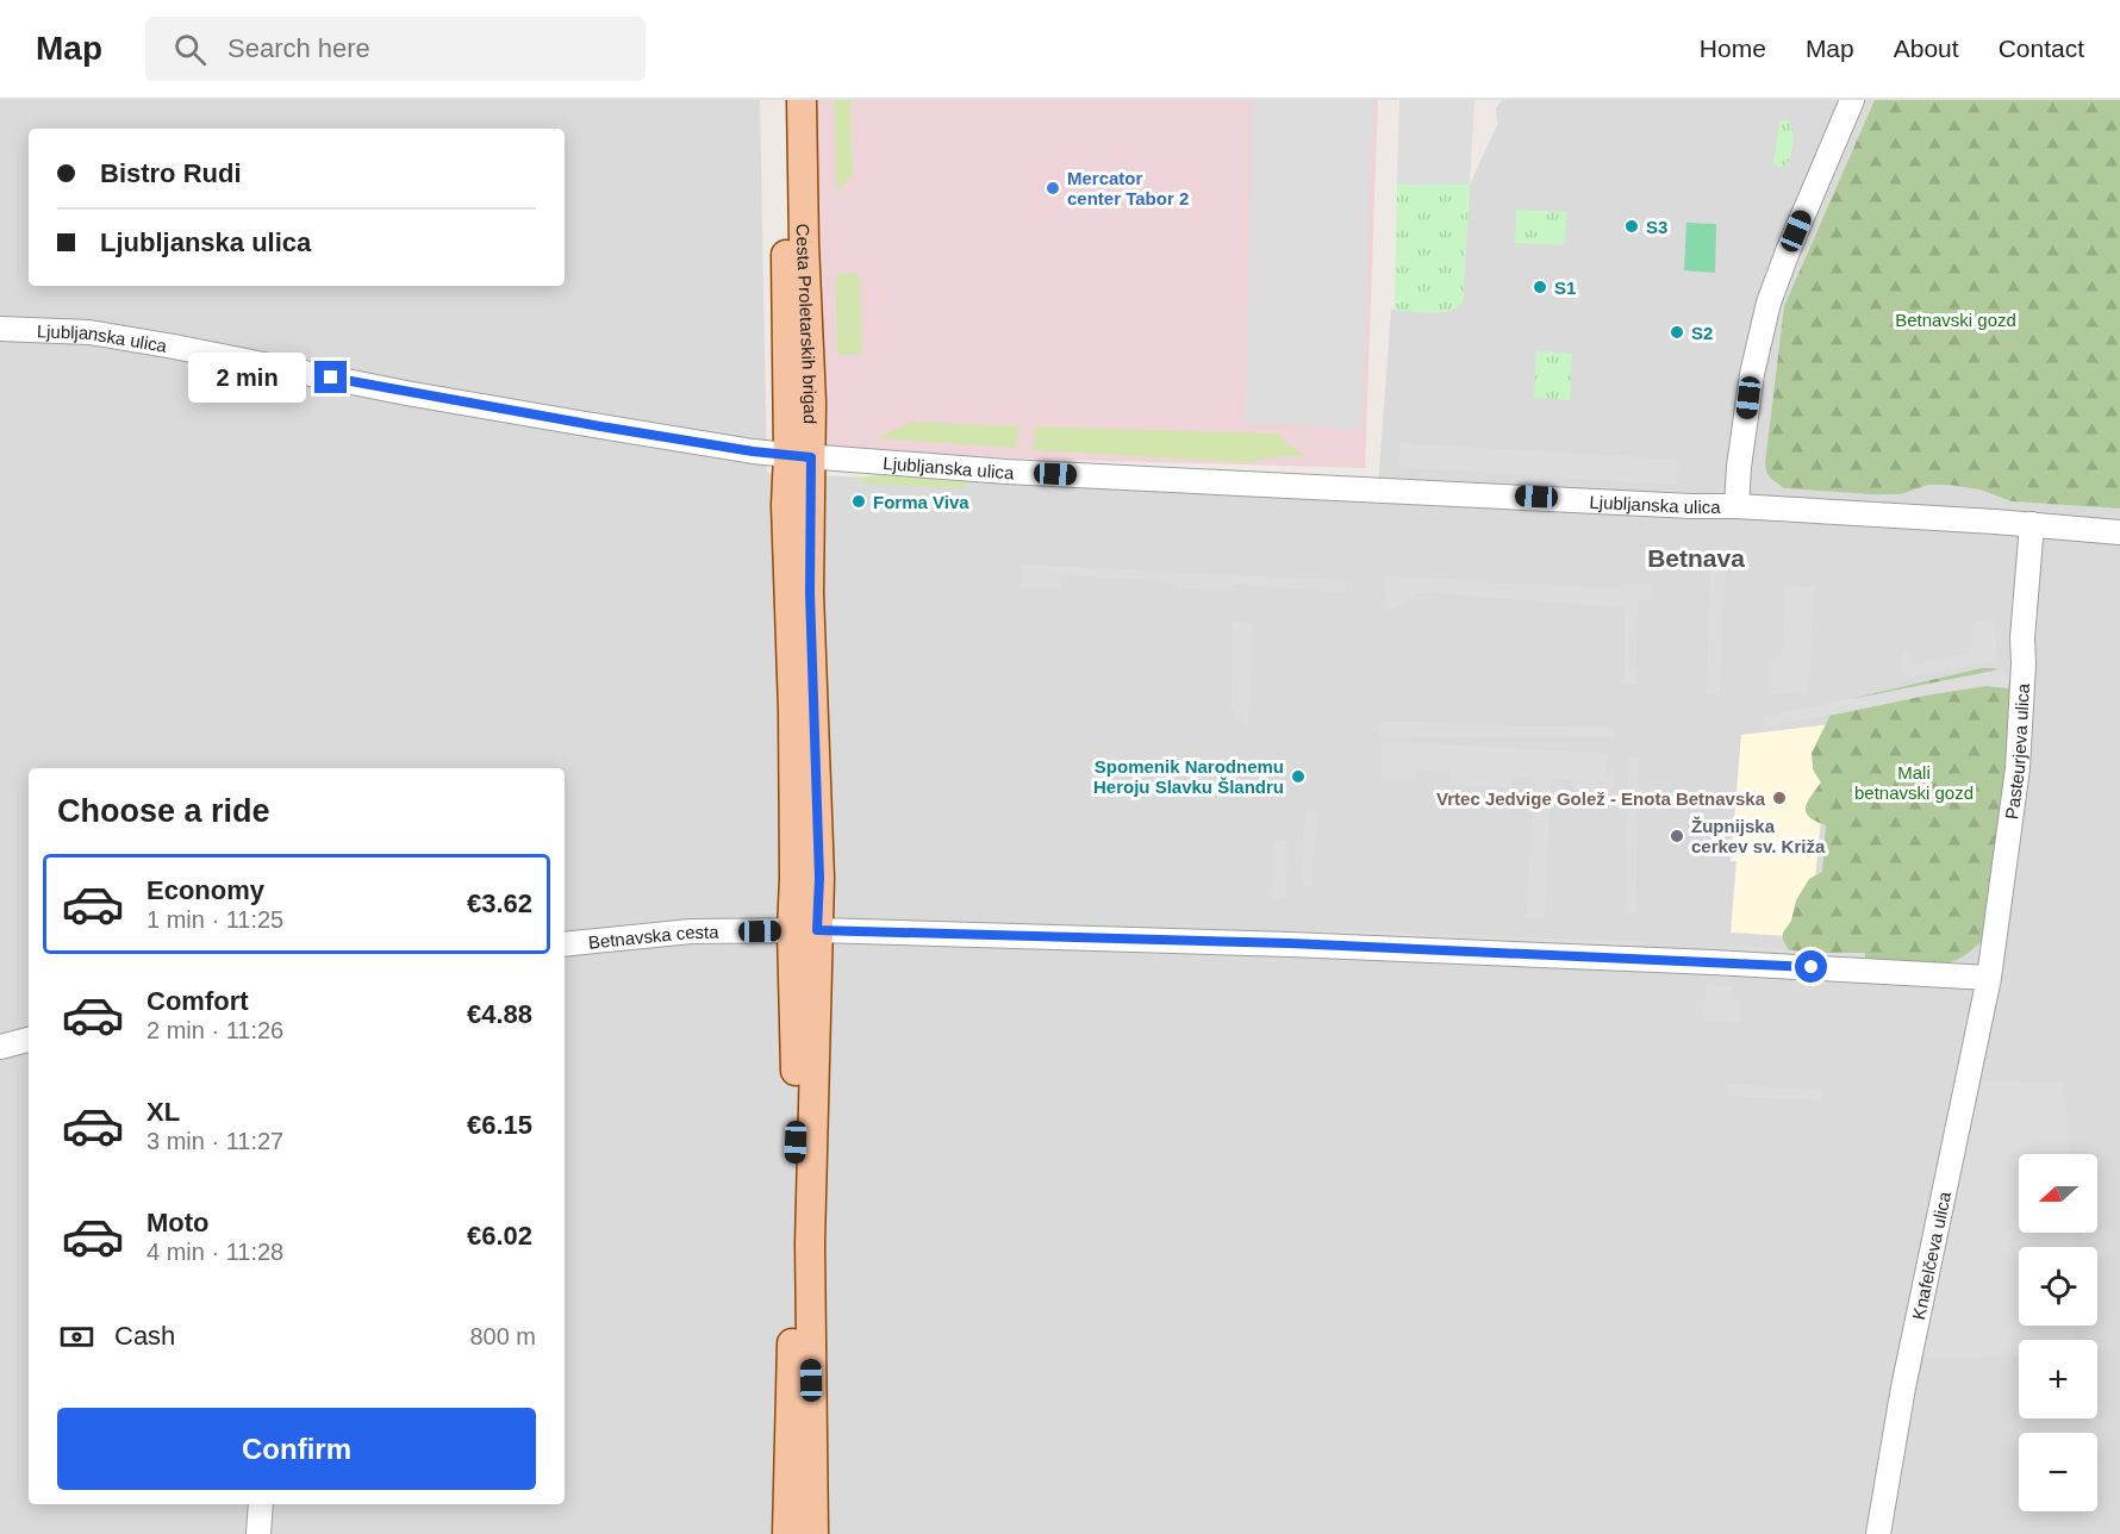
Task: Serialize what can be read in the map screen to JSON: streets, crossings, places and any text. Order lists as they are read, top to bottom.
{
  "streets": {
    "main road": ["Cesta Proletarskih brigad"],
    "street": [
      "Ljubljanska ulica",
      "Pasteurjeva ulica",
      "Betnavska cesta",
      "Knafelčeva ulica"
    ]
  },
  "crossings": [
    ["Cesta Proletarskih brigad", "Ljubljanska ulica"],
    ["Cesta Proletarskih brigad", "Betnavska cesta"],
    ["Ljubljanska ulica", "Pasteurjeva ulica"],
    ["Pasteurjeva ulica", "Betnavska cesta"],
    ["Pasteurjeva ulica", "Knafelčeva ulica"],
    ["Betnavska cesta", "Knafelčeva ulica"]
  ],
  "districts": ["Betnava"],
  "parks": ["Betnavski gozd", "Mali betnavski gozd"],
  "places": [
    "Mercator center Tabor 2",
    "S3",
    "S1",
    "S2",
    "Forma Viva",
    "Spomenik Narodnemu Heroju Slavku Šlandru",
    "Vrtec Jedvige Golež - Enota Betnavska",
    "Župnijska cerkev sv. Križa"
  ],
  "north": "left",
  "page": {
    "header": "Map",
    "search": "Search here",
    "nav": [
      "Home",
      "Map",
      "About",
      "Contact"
    ],
    "banner": ["Bistro Rudi", "Ljubljanska ulica"],
    "bubble": "2 min",
    "heading": "Choose a ride",
    "list": [
      {
        "name": "Economy",
        "note": "1 min · 11:25",
        "value": "€3.62"
      },
      {
        "name": "Comfort",
        "note": "2 min · 11:26",
        "value": "€4.88"
      },
      {
        "name": "XL",
        "note": "3 min · 11:27",
        "value": "€6.15"
      },
      {
        "name": "Moto",
        "note": "4 min · 11:28",
        "value": "€6.02"
      }
    ],
    "map_buttons": ["+", "−"],
    "pay": ["Cash", "800 m"],
    "buttons": "Confirm"
  }
}
